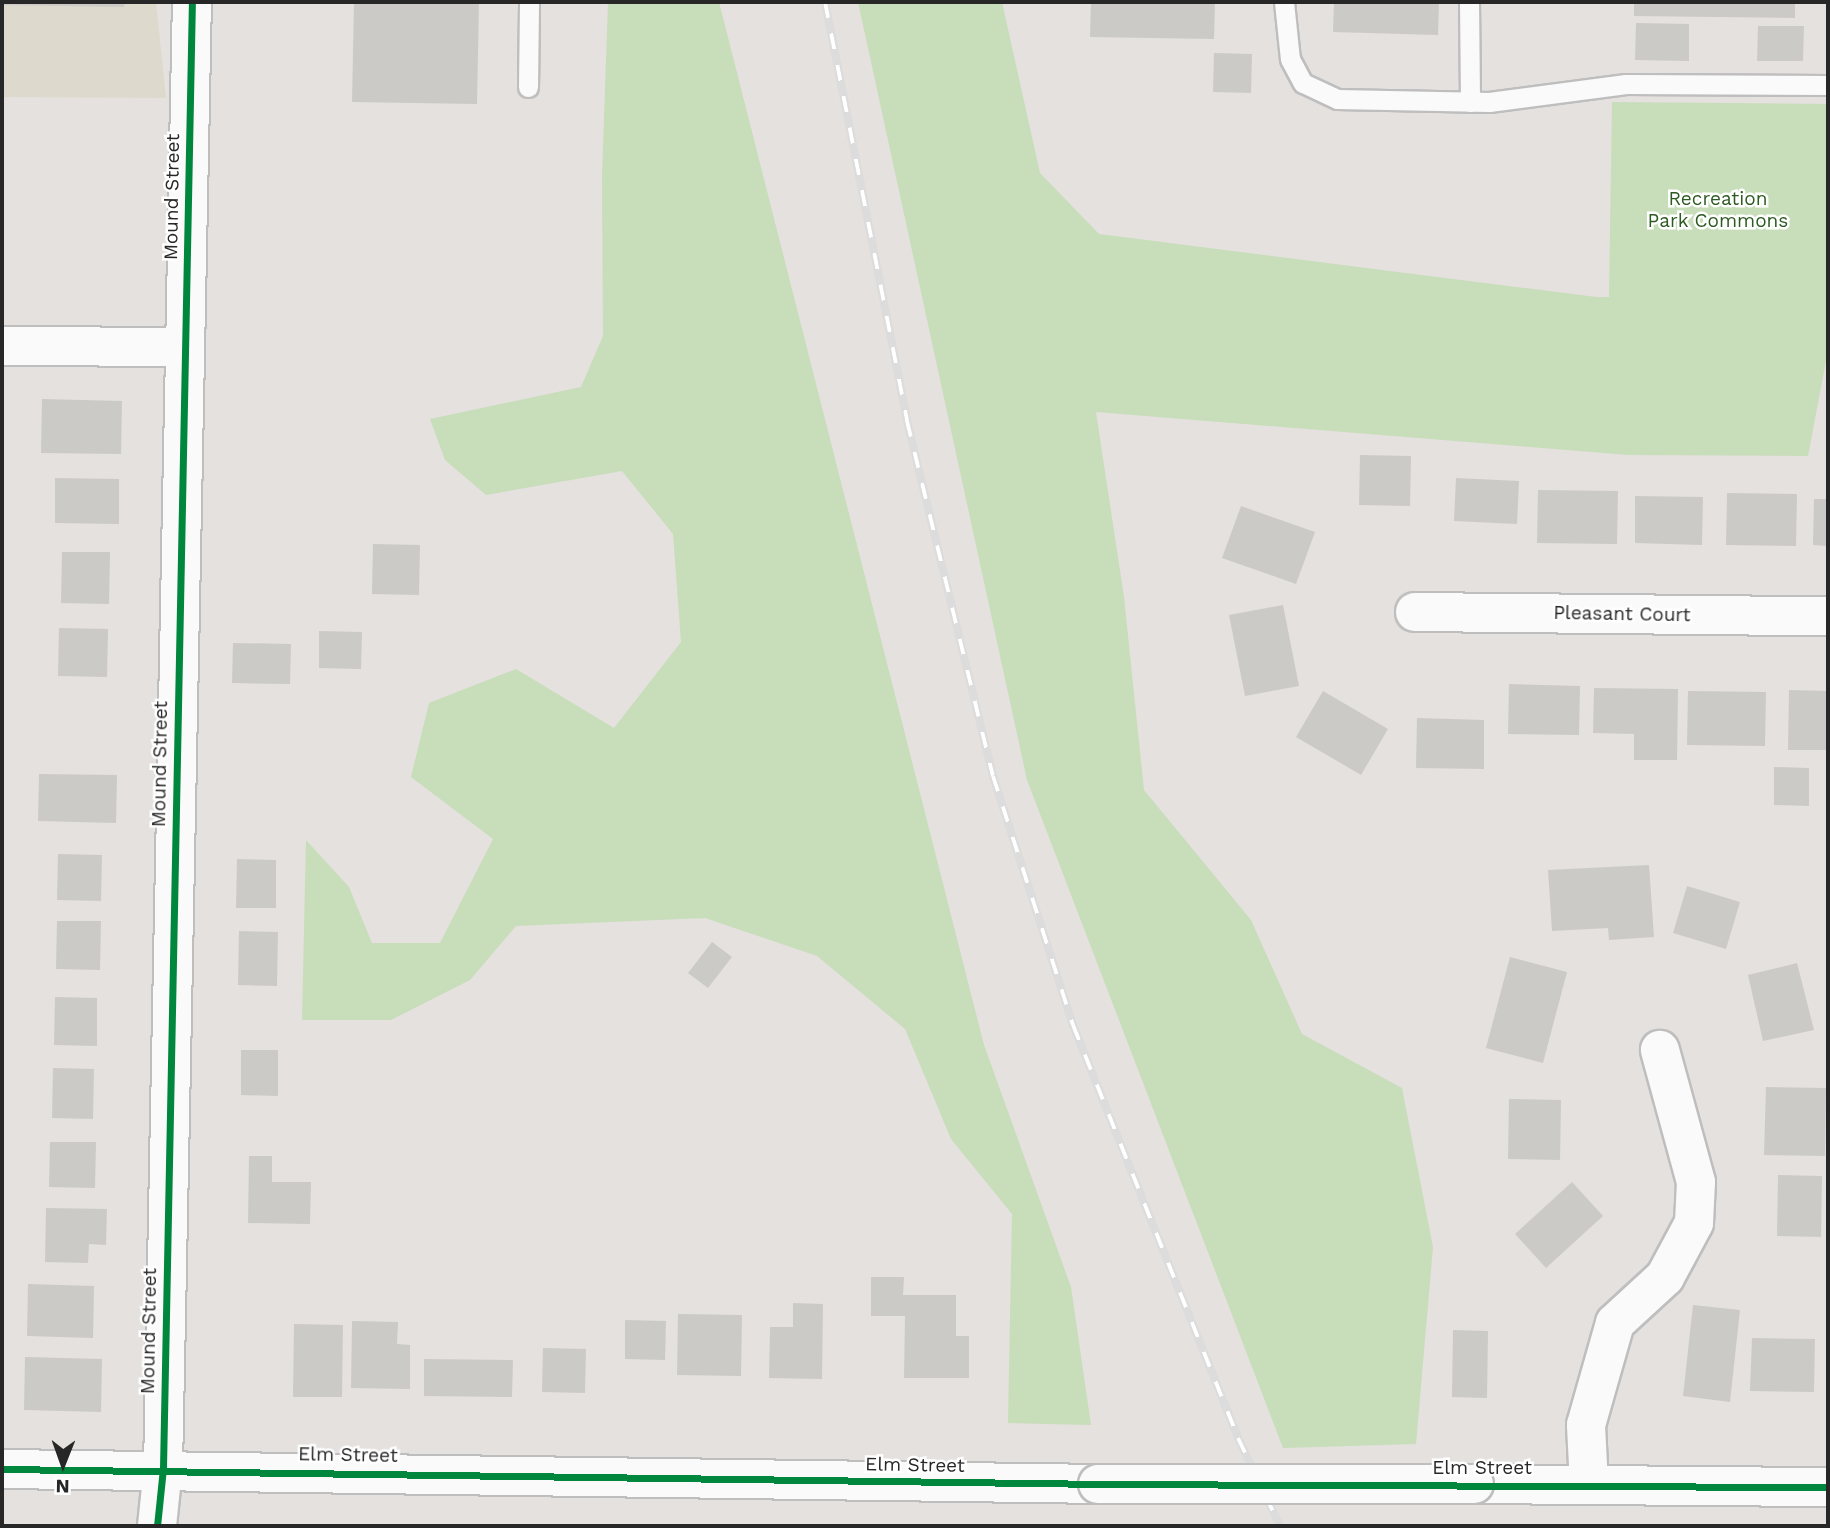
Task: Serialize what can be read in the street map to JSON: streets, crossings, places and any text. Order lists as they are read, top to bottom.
{
  "streets": {
    "street": ["Mound Street", "Pleasant Court", "Elm Street"]
  },
  "crossings": [
    ["Mound Street", "Elm Street"]
  ],
  "parks": ["Recreation Park Commons"],
  "north": "bottom"
}
